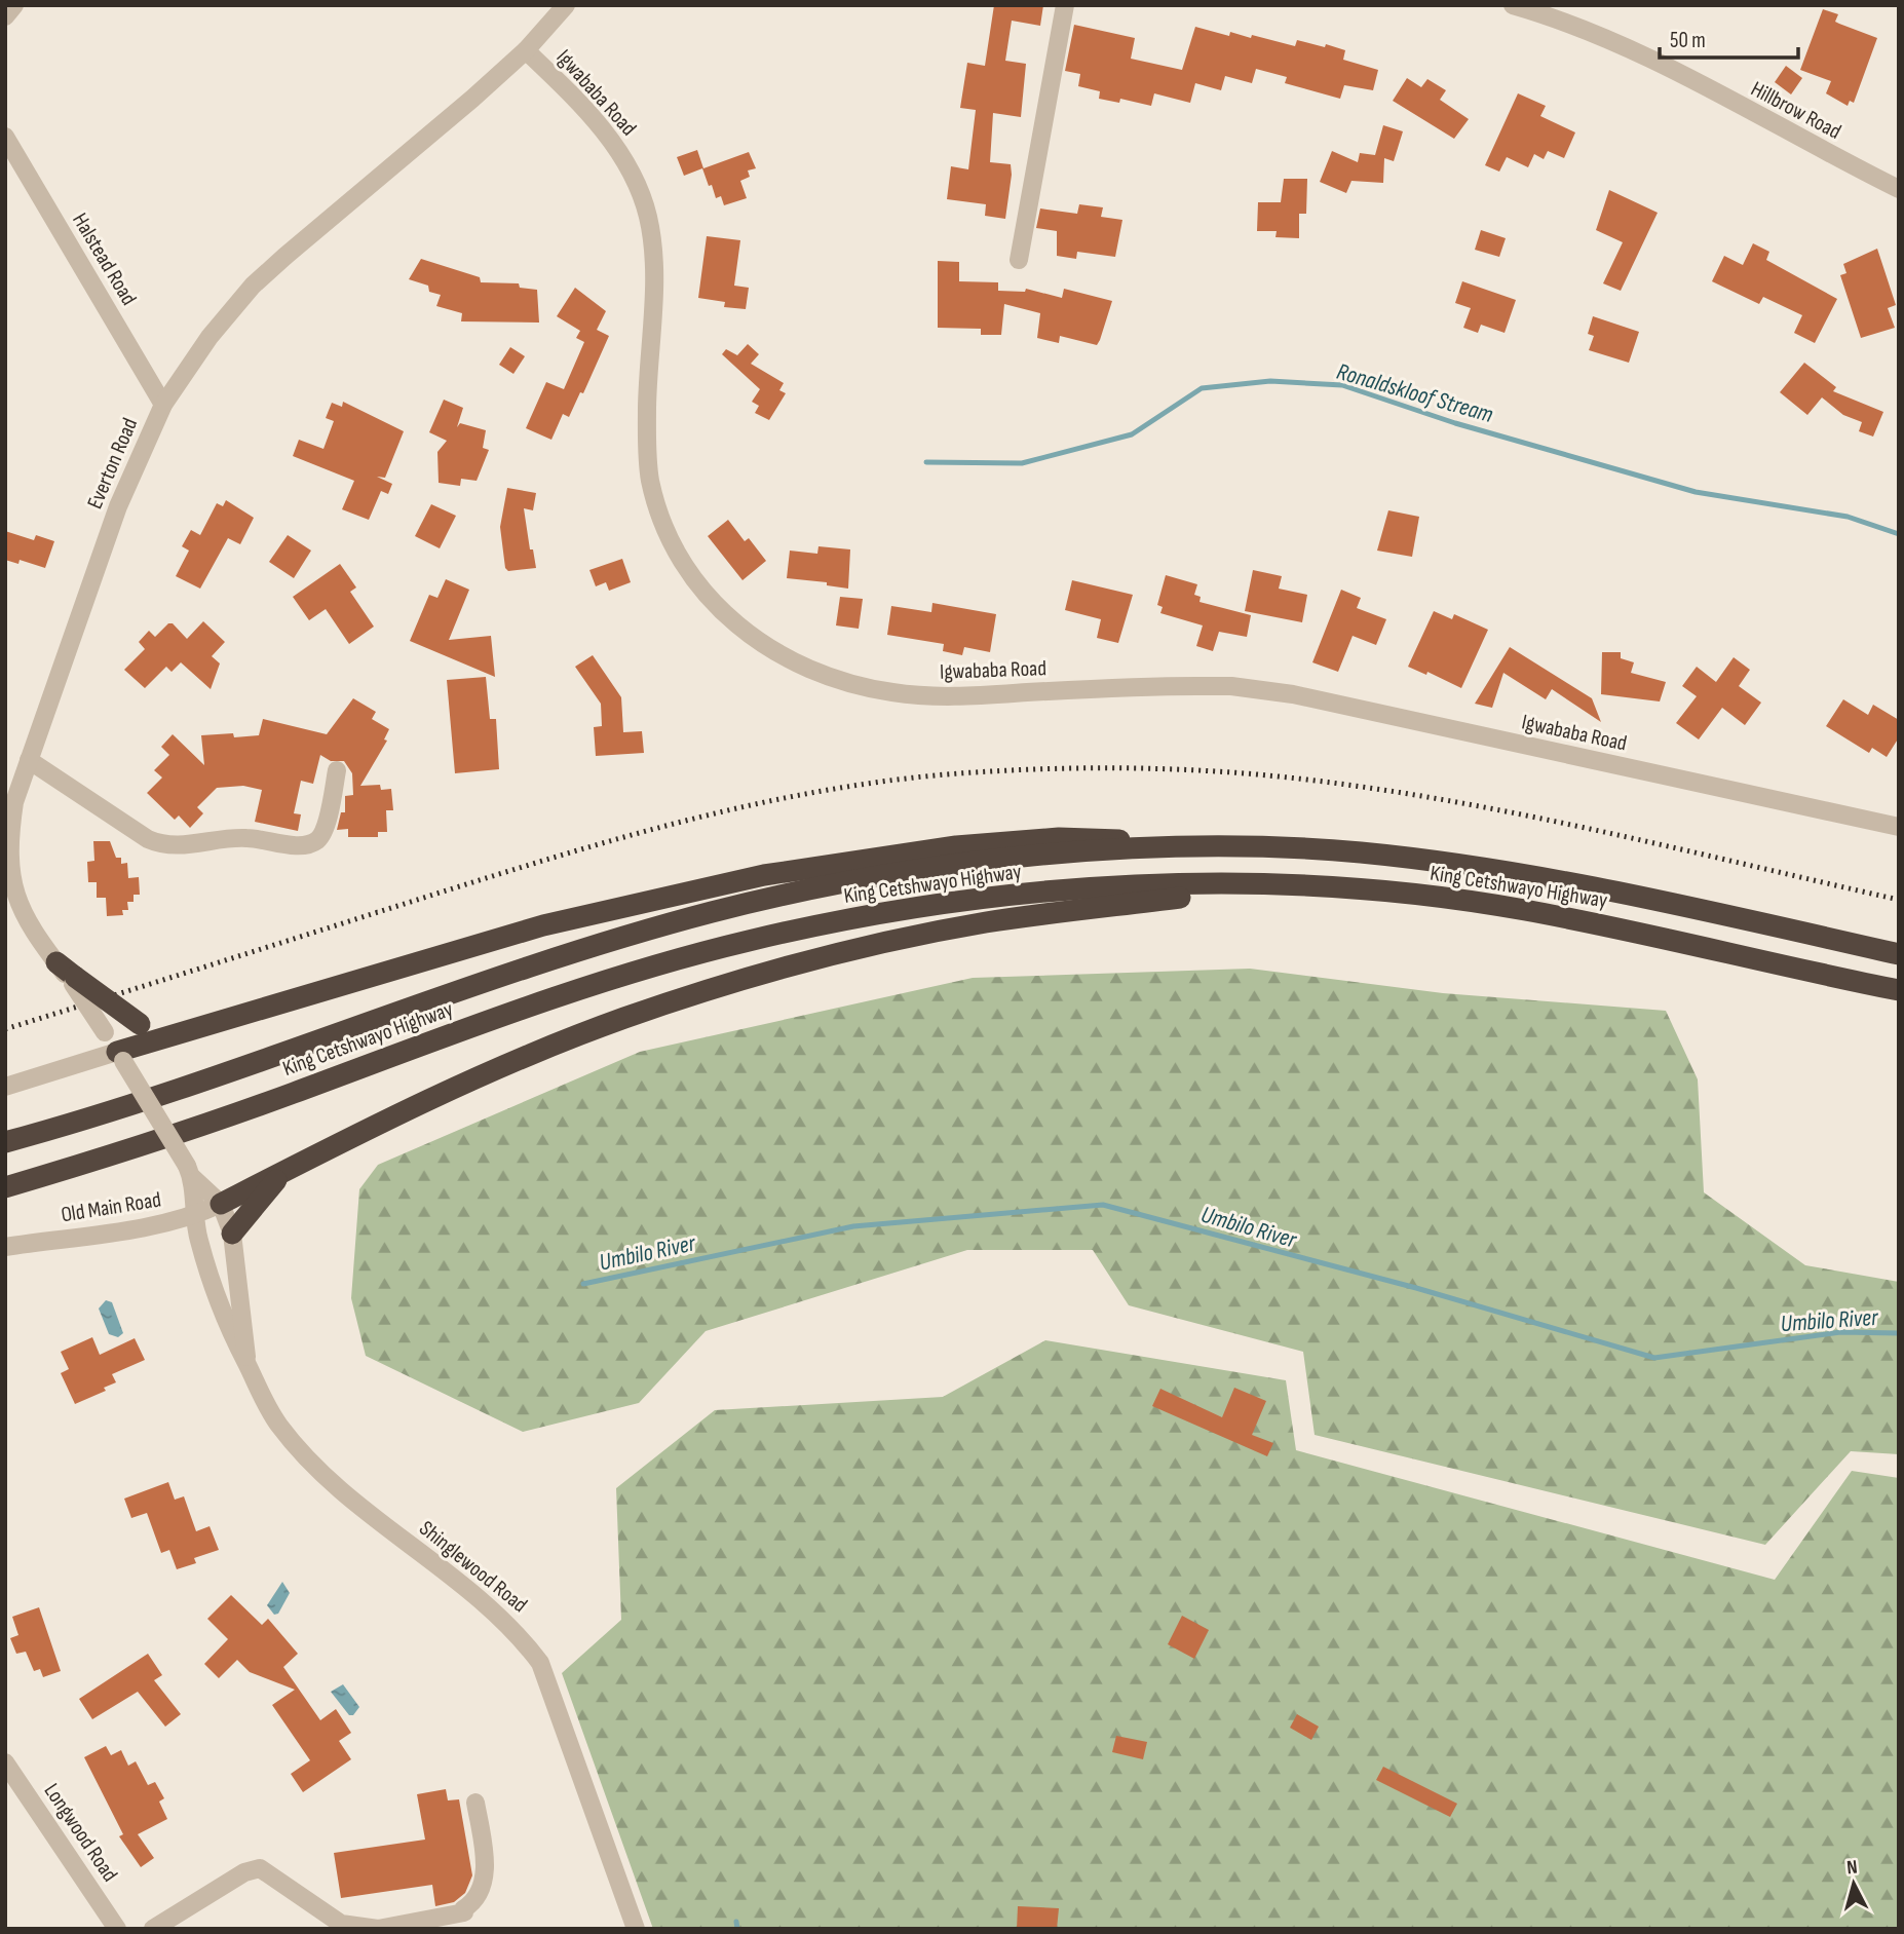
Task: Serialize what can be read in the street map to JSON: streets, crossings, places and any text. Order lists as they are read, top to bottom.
{
  "streets": {
    "highway": ["King Cetshwayo Highway"],
    "street": [
      "Igwababa Road",
      "Hillbrow Road",
      "Halstead Road",
      "Everton Road",
      "Old Main Road",
      "Shinglewood Road",
      "Longwood Road"
    ]
  },
  "crossings": [
    ["Igwababa Road", "Everton Road"],
    ["Halstead Road", "Everton Road"],
    ["Old Main Road", "Shinglewood Road"]
  ],
  "water": ["Ronaldskloof Stream", "Umbilo River"],
  "scale_bar": "50 m",
  "north": "top"
}
